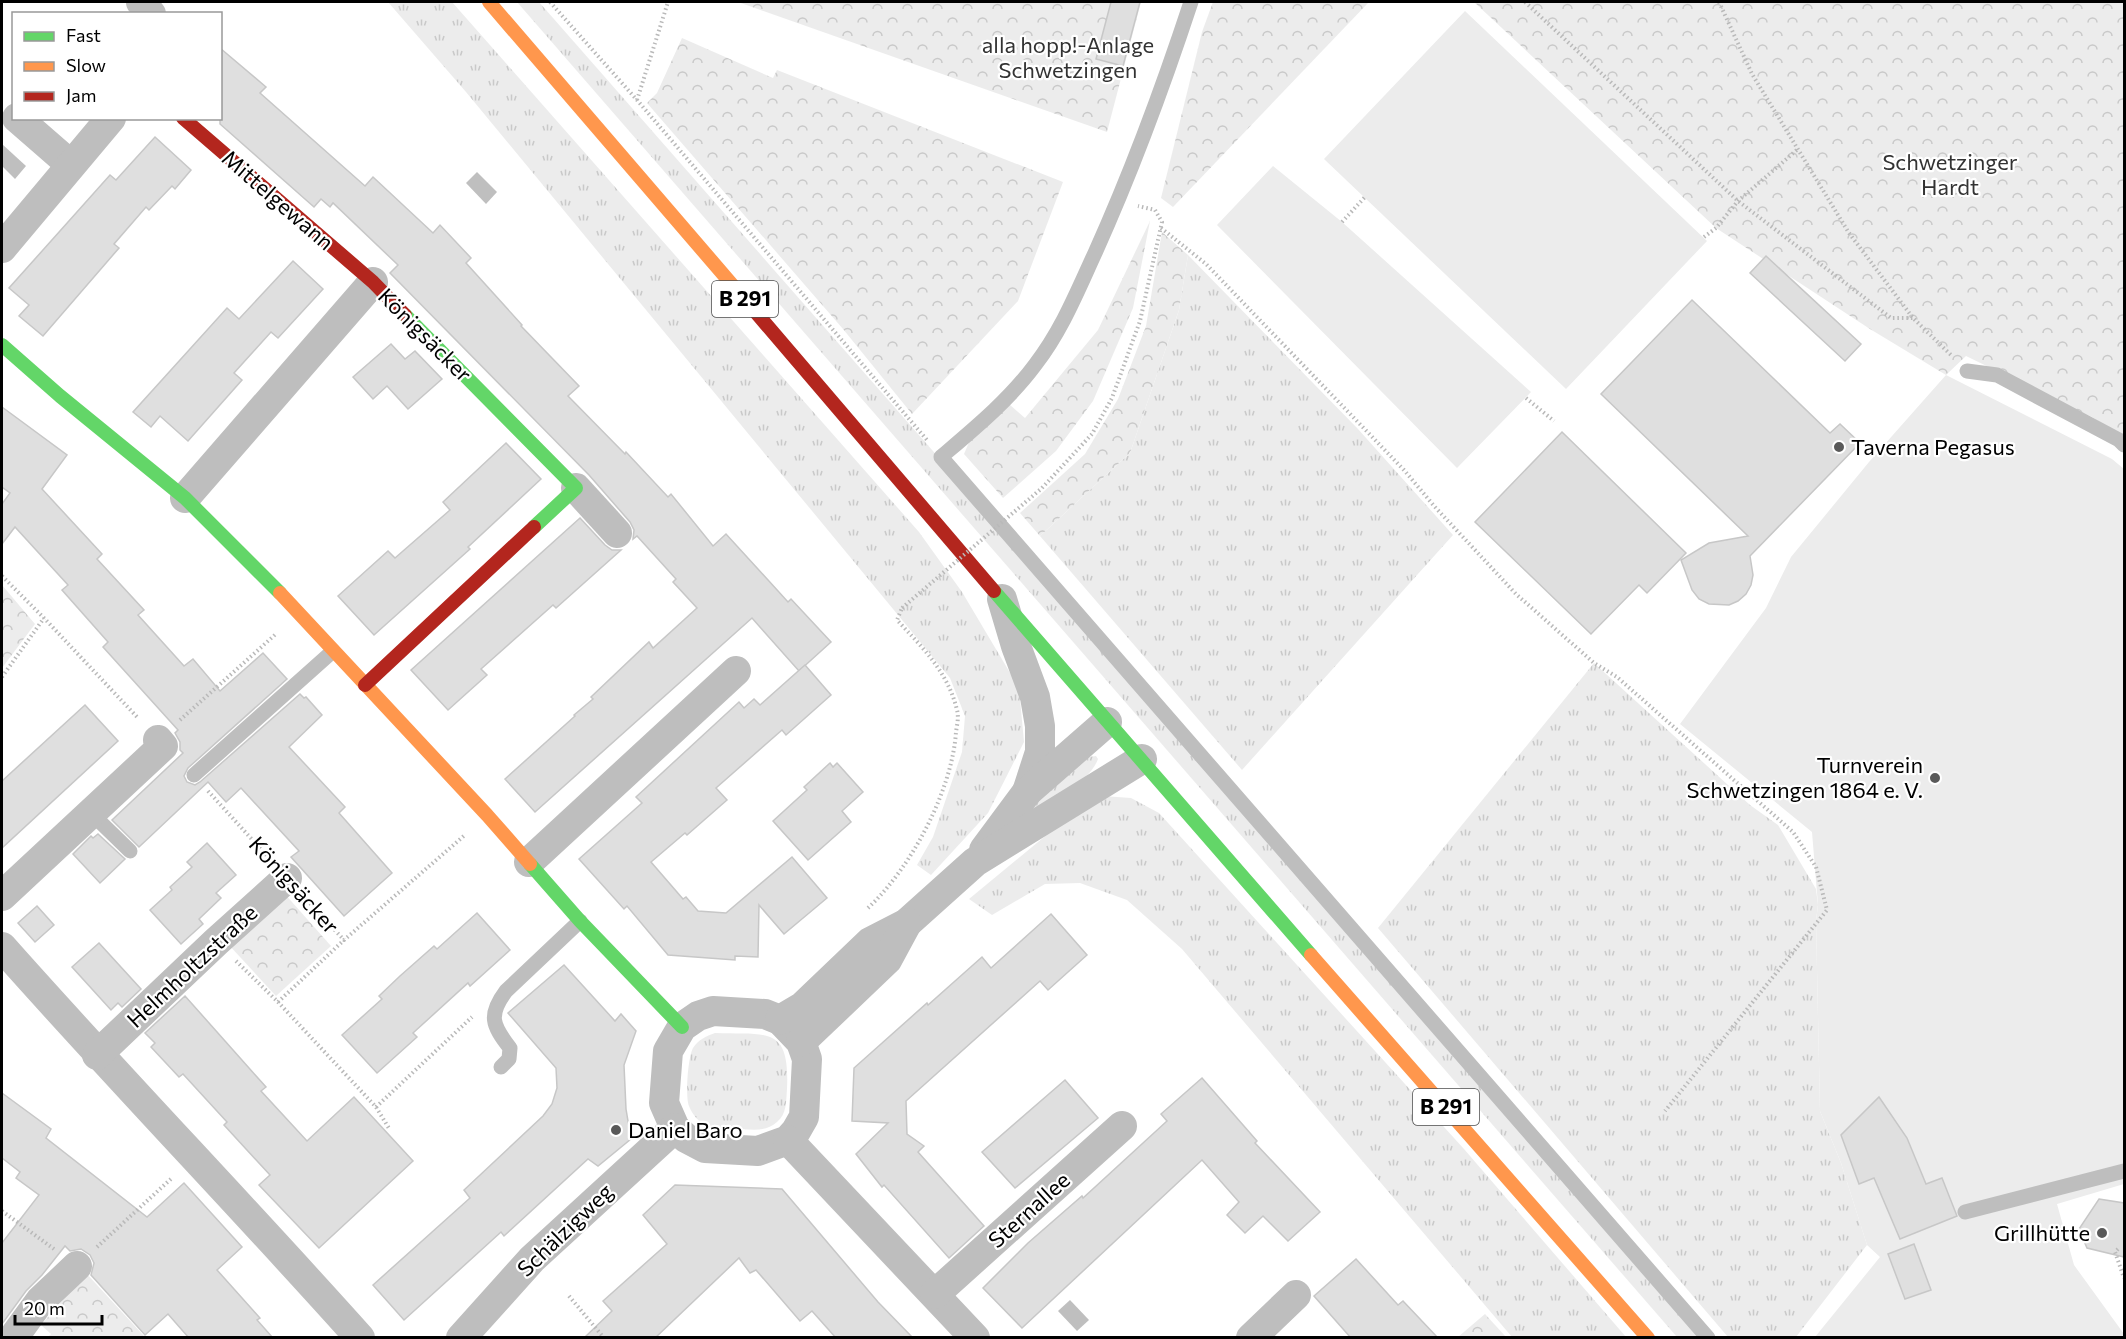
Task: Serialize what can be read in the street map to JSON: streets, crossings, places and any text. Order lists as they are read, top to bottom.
{
  "streets": {
    "street": [
      "Mittelgewann",
      "B 291",
      "Königsäcker",
      "Helmholtzstraße",
      "Sternallee",
      "Schälzigweg"
    ]
  },
  "crossings": [
    ["Mittelgewann", "Königsäcker"],
    ["Königsäcker", "Helmholtzstraße"]
  ],
  "parks": ["alla hopp!-Anlage Schwetzingen", "Schwetzinger Hardt"],
  "places": [
    "Taverna Pegasus",
    "Turnverein Schwetzingen 1864 e. V.",
    "Daniel Baro",
    "Grillhütte"
  ],
  "legend": ["Fast", "Slow", "Jam"],
  "scale_bar": "20 m"
}
